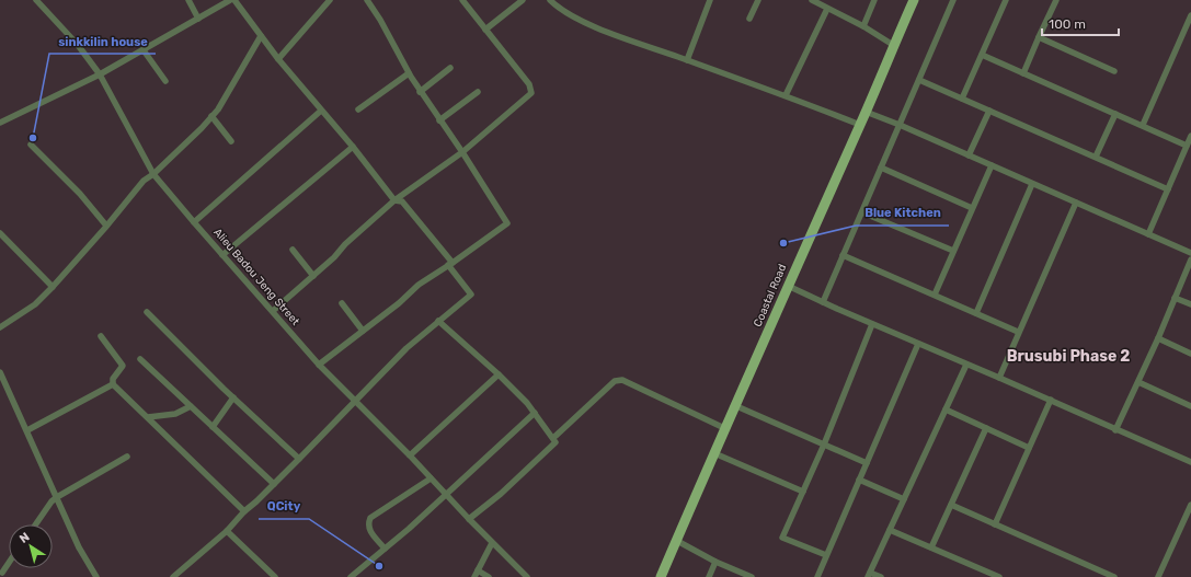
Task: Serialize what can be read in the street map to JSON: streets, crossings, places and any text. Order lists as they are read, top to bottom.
{
  "streets": {
    "main road": ["Coastal Road"],
    "street": ["Alieu Badou Jeng Street"]
  },
  "districts": ["Brusubi Phase 2"],
  "places": ["sinkkilin house", "Blue Kitchen", "QCity"],
  "scale_bar": "100 m",
  "north": "top left"
}
